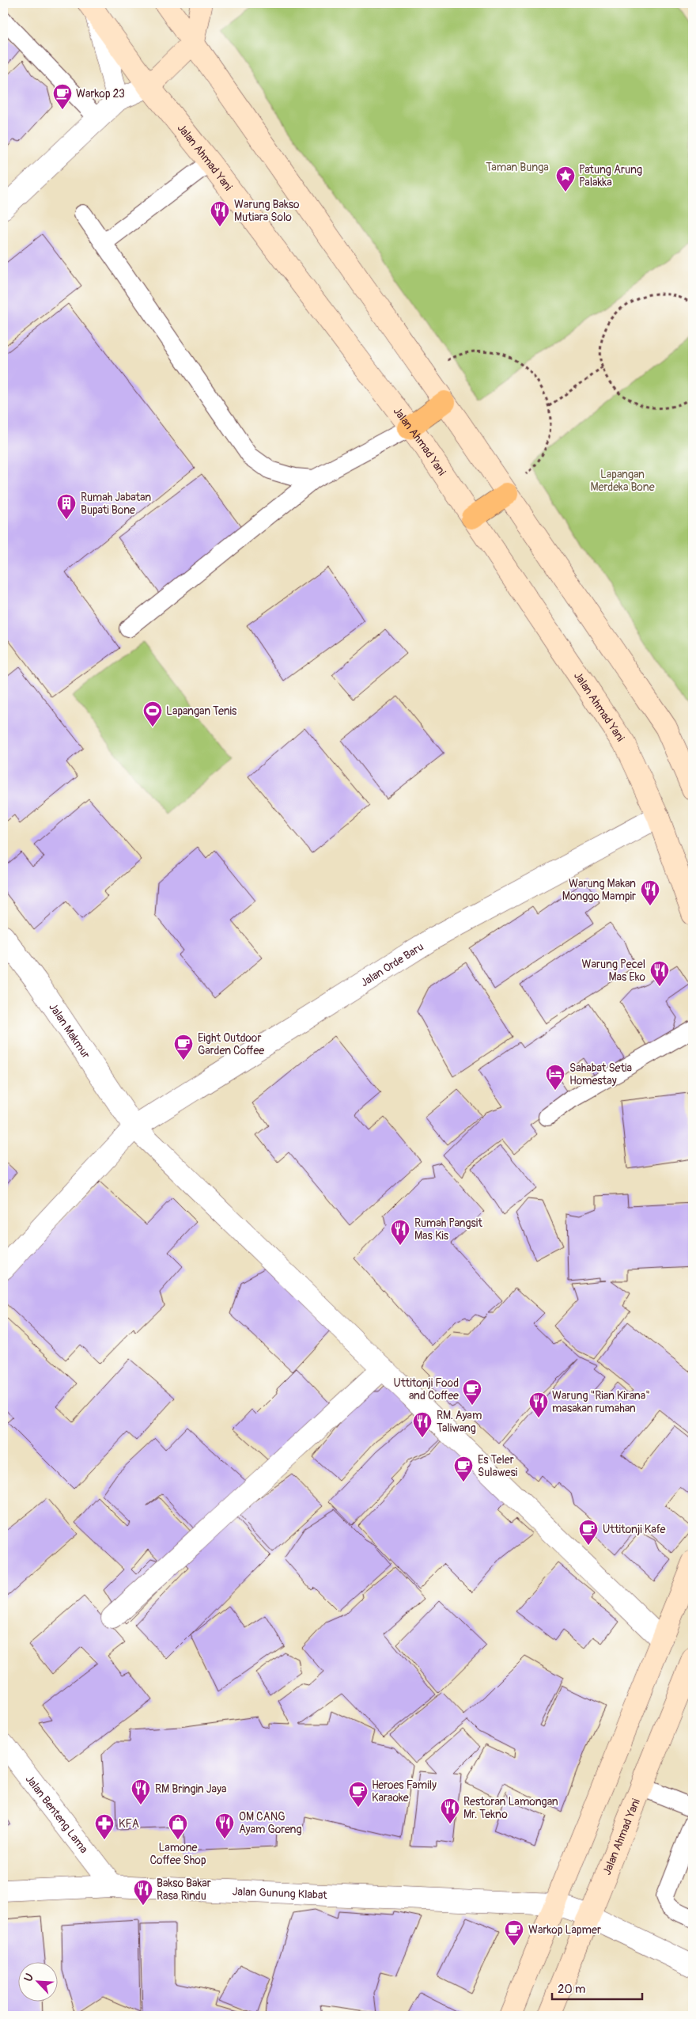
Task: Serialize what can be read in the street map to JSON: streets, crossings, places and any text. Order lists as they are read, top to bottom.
{
  "streets": {
    "main road": ["Jalan Ahmad Yani"],
    "street": [
      "Jalan Orde Baru",
      "Jalan Makmur",
      "Jalan Benteng Lama",
      "Jalan Gunung Klabat"
    ]
  },
  "crossings": [
    ["Jalan Ahmad Yani", "Jalan Orde Baru"],
    ["Jalan Ahmad Yani", "Jalan Gunung Klabat"],
    ["Jalan Orde Baru", "Jalan Makmur"],
    ["Jalan Benteng Lama", "Jalan Gunung Klabat"]
  ],
  "parks": ["Taman Bunga", "Lapangan Merdeka Bone"],
  "places": {
    "cafe": [
      "Warkop 23",
      "Eight Outdoor Garden Coffee",
      "Uttitonji Food and Coffee",
      "Es Teler Sulawesi",
      "Uttitonji Kafe",
      "Heroes Family Karaoke",
      "Warkop Lapmer"
    ],
    "place": ["Patung Arung Palakka"],
    "restaurant": [
      "Warung Bakso Mutiara Solo",
      "Warung Makan Monggo Mampir",
      "Warung Pecel Mas Eko",
      "Rumah Pangsit Mas Kis",
      "Warung \"Rian Kirana\" masakan rumahan",
      "RM. Ayam Taliwang",
      "RM Bringin Jaya",
      "Restoran Lamongan Mr. Tekno",
      "OM CANG Ayam Goreng",
      "Bakso Bakar Rasa Rindu"
    ],
    "building": ["Rumah Jabatan Bupati Bone"],
    "sports": ["Lapangan Tenis"],
    "hotel": ["Sahabat Setia Homestay"],
    "pharmacy": ["KFA"],
    "shop": ["Lamone Coffee Shop"]
  },
  "scale_bar": "20 m",
  "north": "top left"
}
